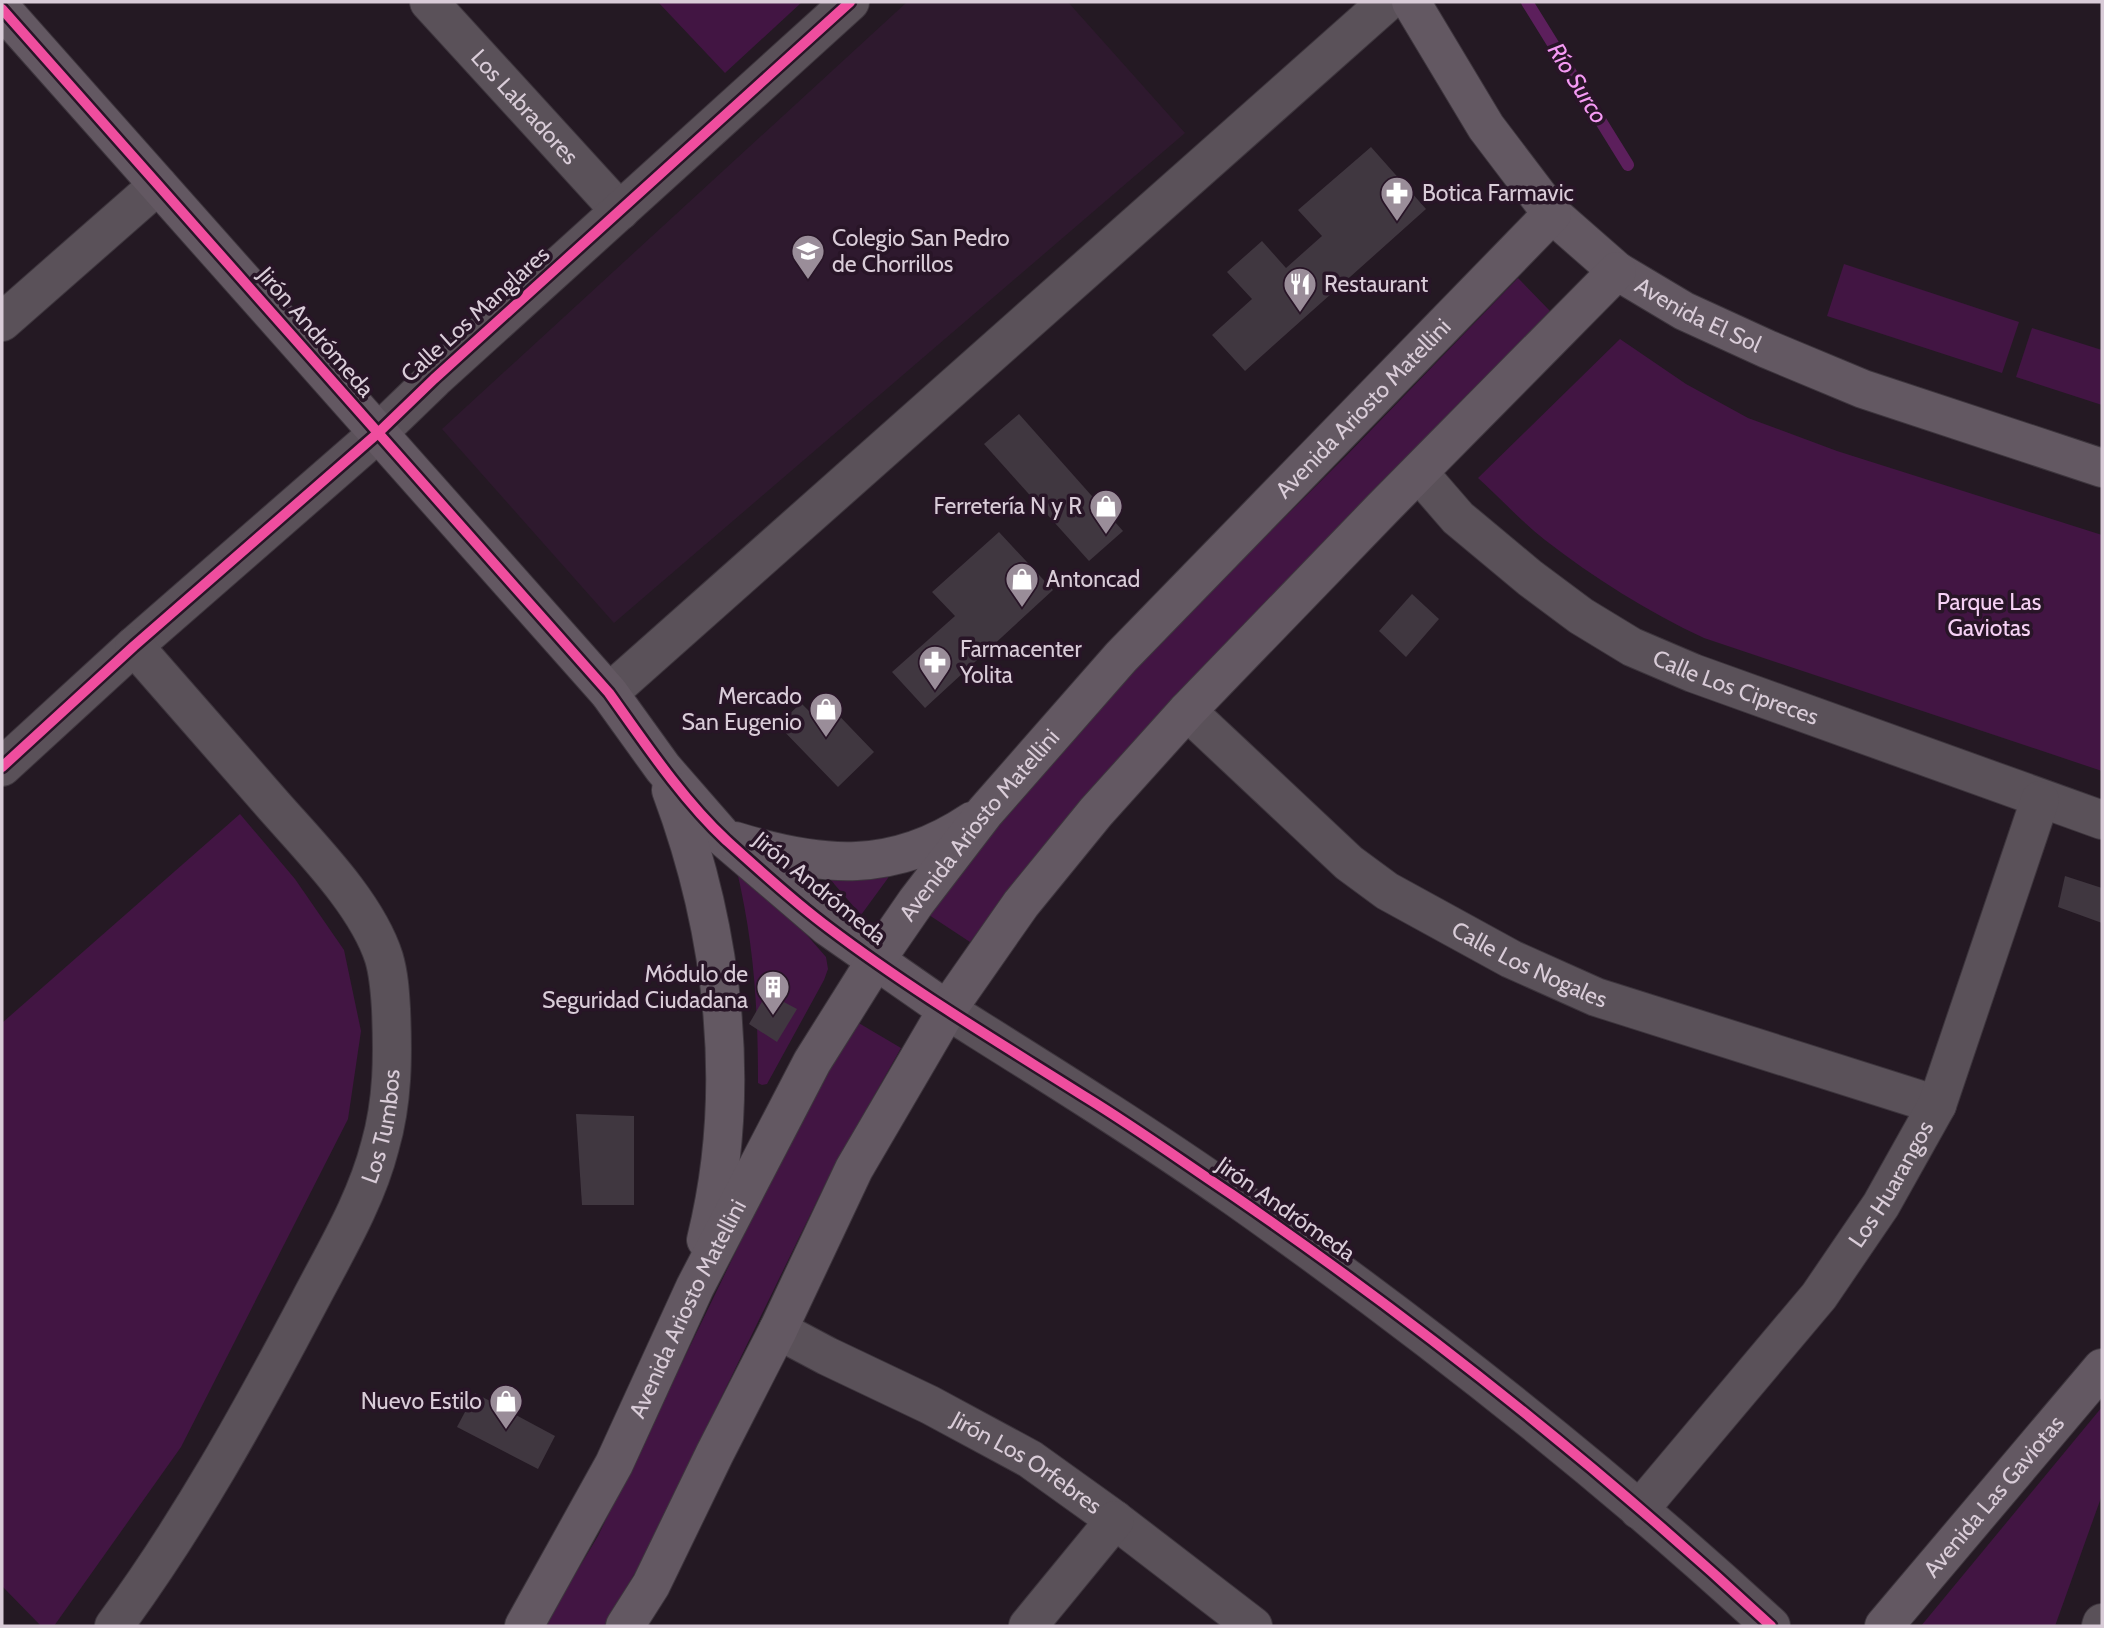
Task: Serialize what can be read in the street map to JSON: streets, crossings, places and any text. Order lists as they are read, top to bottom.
{
  "streets": {
    "main road": [
      "Avenida El Sol",
      "Jirón Andrómeda",
      "Avenida Ariosto Matellini",
      "Avenida Las Gaviotas"
    ],
    "street": [
      "Los Labradores",
      "Calle Los Manglares",
      "Calle Los Cipreces",
      "Calle Los Nogales",
      "Los Tumbos",
      "Los Huarangos",
      "Jirón Los Orfebres"
    ]
  },
  "crossings": [
    ["Los Labradores", "Calle Los Manglares"],
    ["Calle Los Manglares", "Jirón Andrómeda"],
    ["Calle Los Manglares", "Los Tumbos"],
    ["Avenida El Sol", "Avenida Ariosto Matellini"],
    ["Jirón Andrómeda", "Avenida Ariosto Matellini"],
    ["Jirón Andrómeda", "Los Huarangos"],
    ["Calle Los Cipreces", "Los Huarangos"],
    ["Calle Los Nogales", "Los Huarangos"]
  ],
  "water": ["Río Surco"],
  "parks": ["Parque Las Gaviotas"],
  "places": {
    "pharmacy": ["Botica Farmavic", "Farmacenter Yolita"],
    "school or university": ["Colegio San Pedro de Chorrillos"],
    "restaurant": ["Restaurant"],
    "shop": [
      "Ferretería N y R",
      "Antoncad",
      "Mercado San Eugenio",
      "Nuevo Estilo"
    ],
    "building": ["Módulo de Seguridad Ciudadana"]
  }
}
